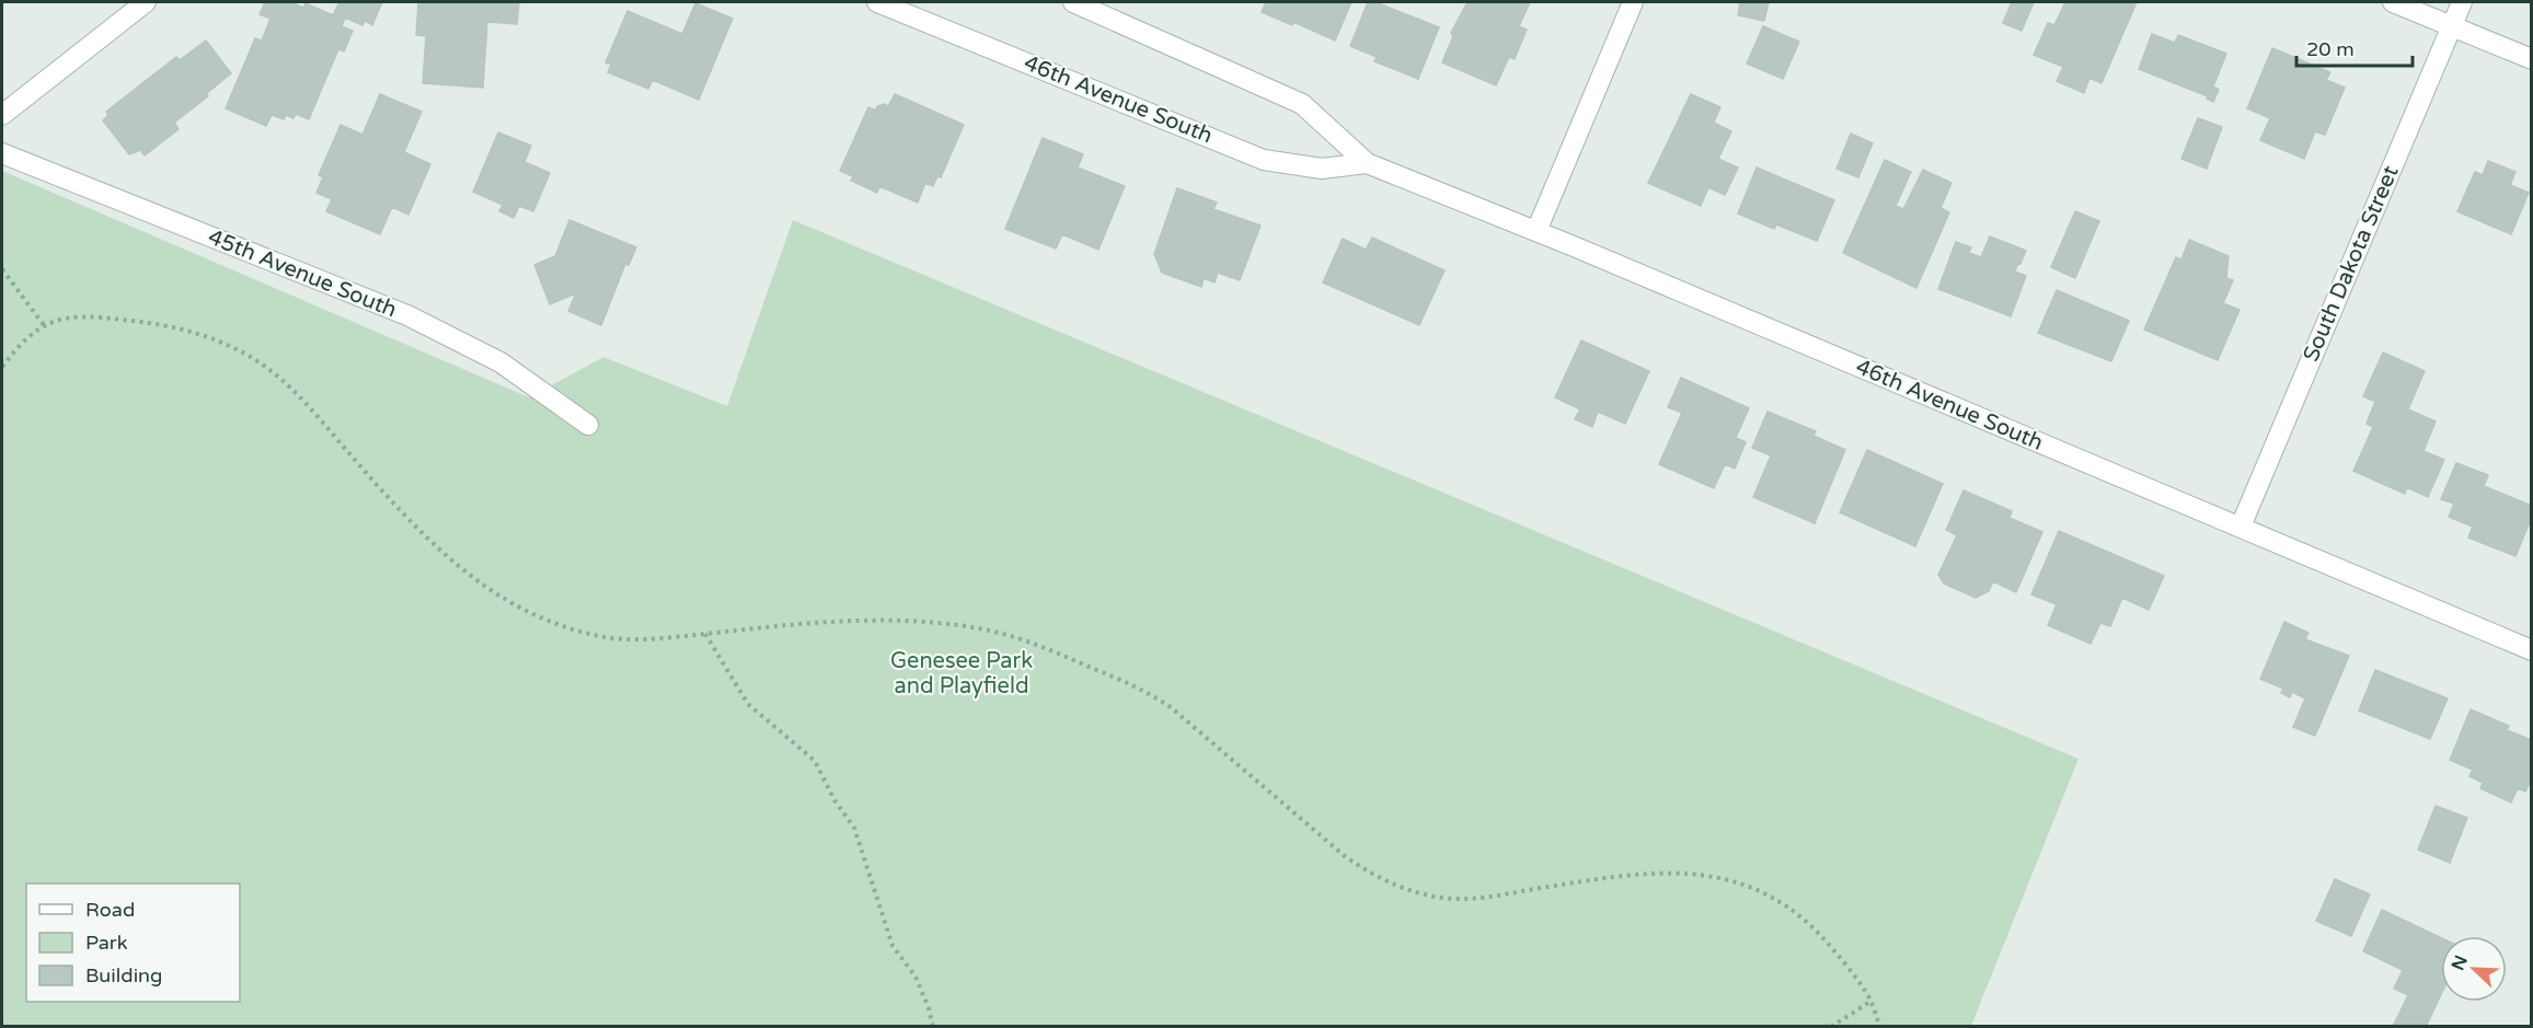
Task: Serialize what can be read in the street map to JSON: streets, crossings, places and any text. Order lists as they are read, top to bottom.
{
  "streets": {
    "street": ["46th Avenue South", "South Dakota Street", "45th Avenue South"]
  },
  "crossings": [
    ["46th Avenue South", "South Dakota Street"]
  ],
  "parks": ["Genesee Park and Playfield"],
  "legend": ["Road", "Park", "Building"],
  "scale_bar": "20 m",
  "north": "top left"
}
